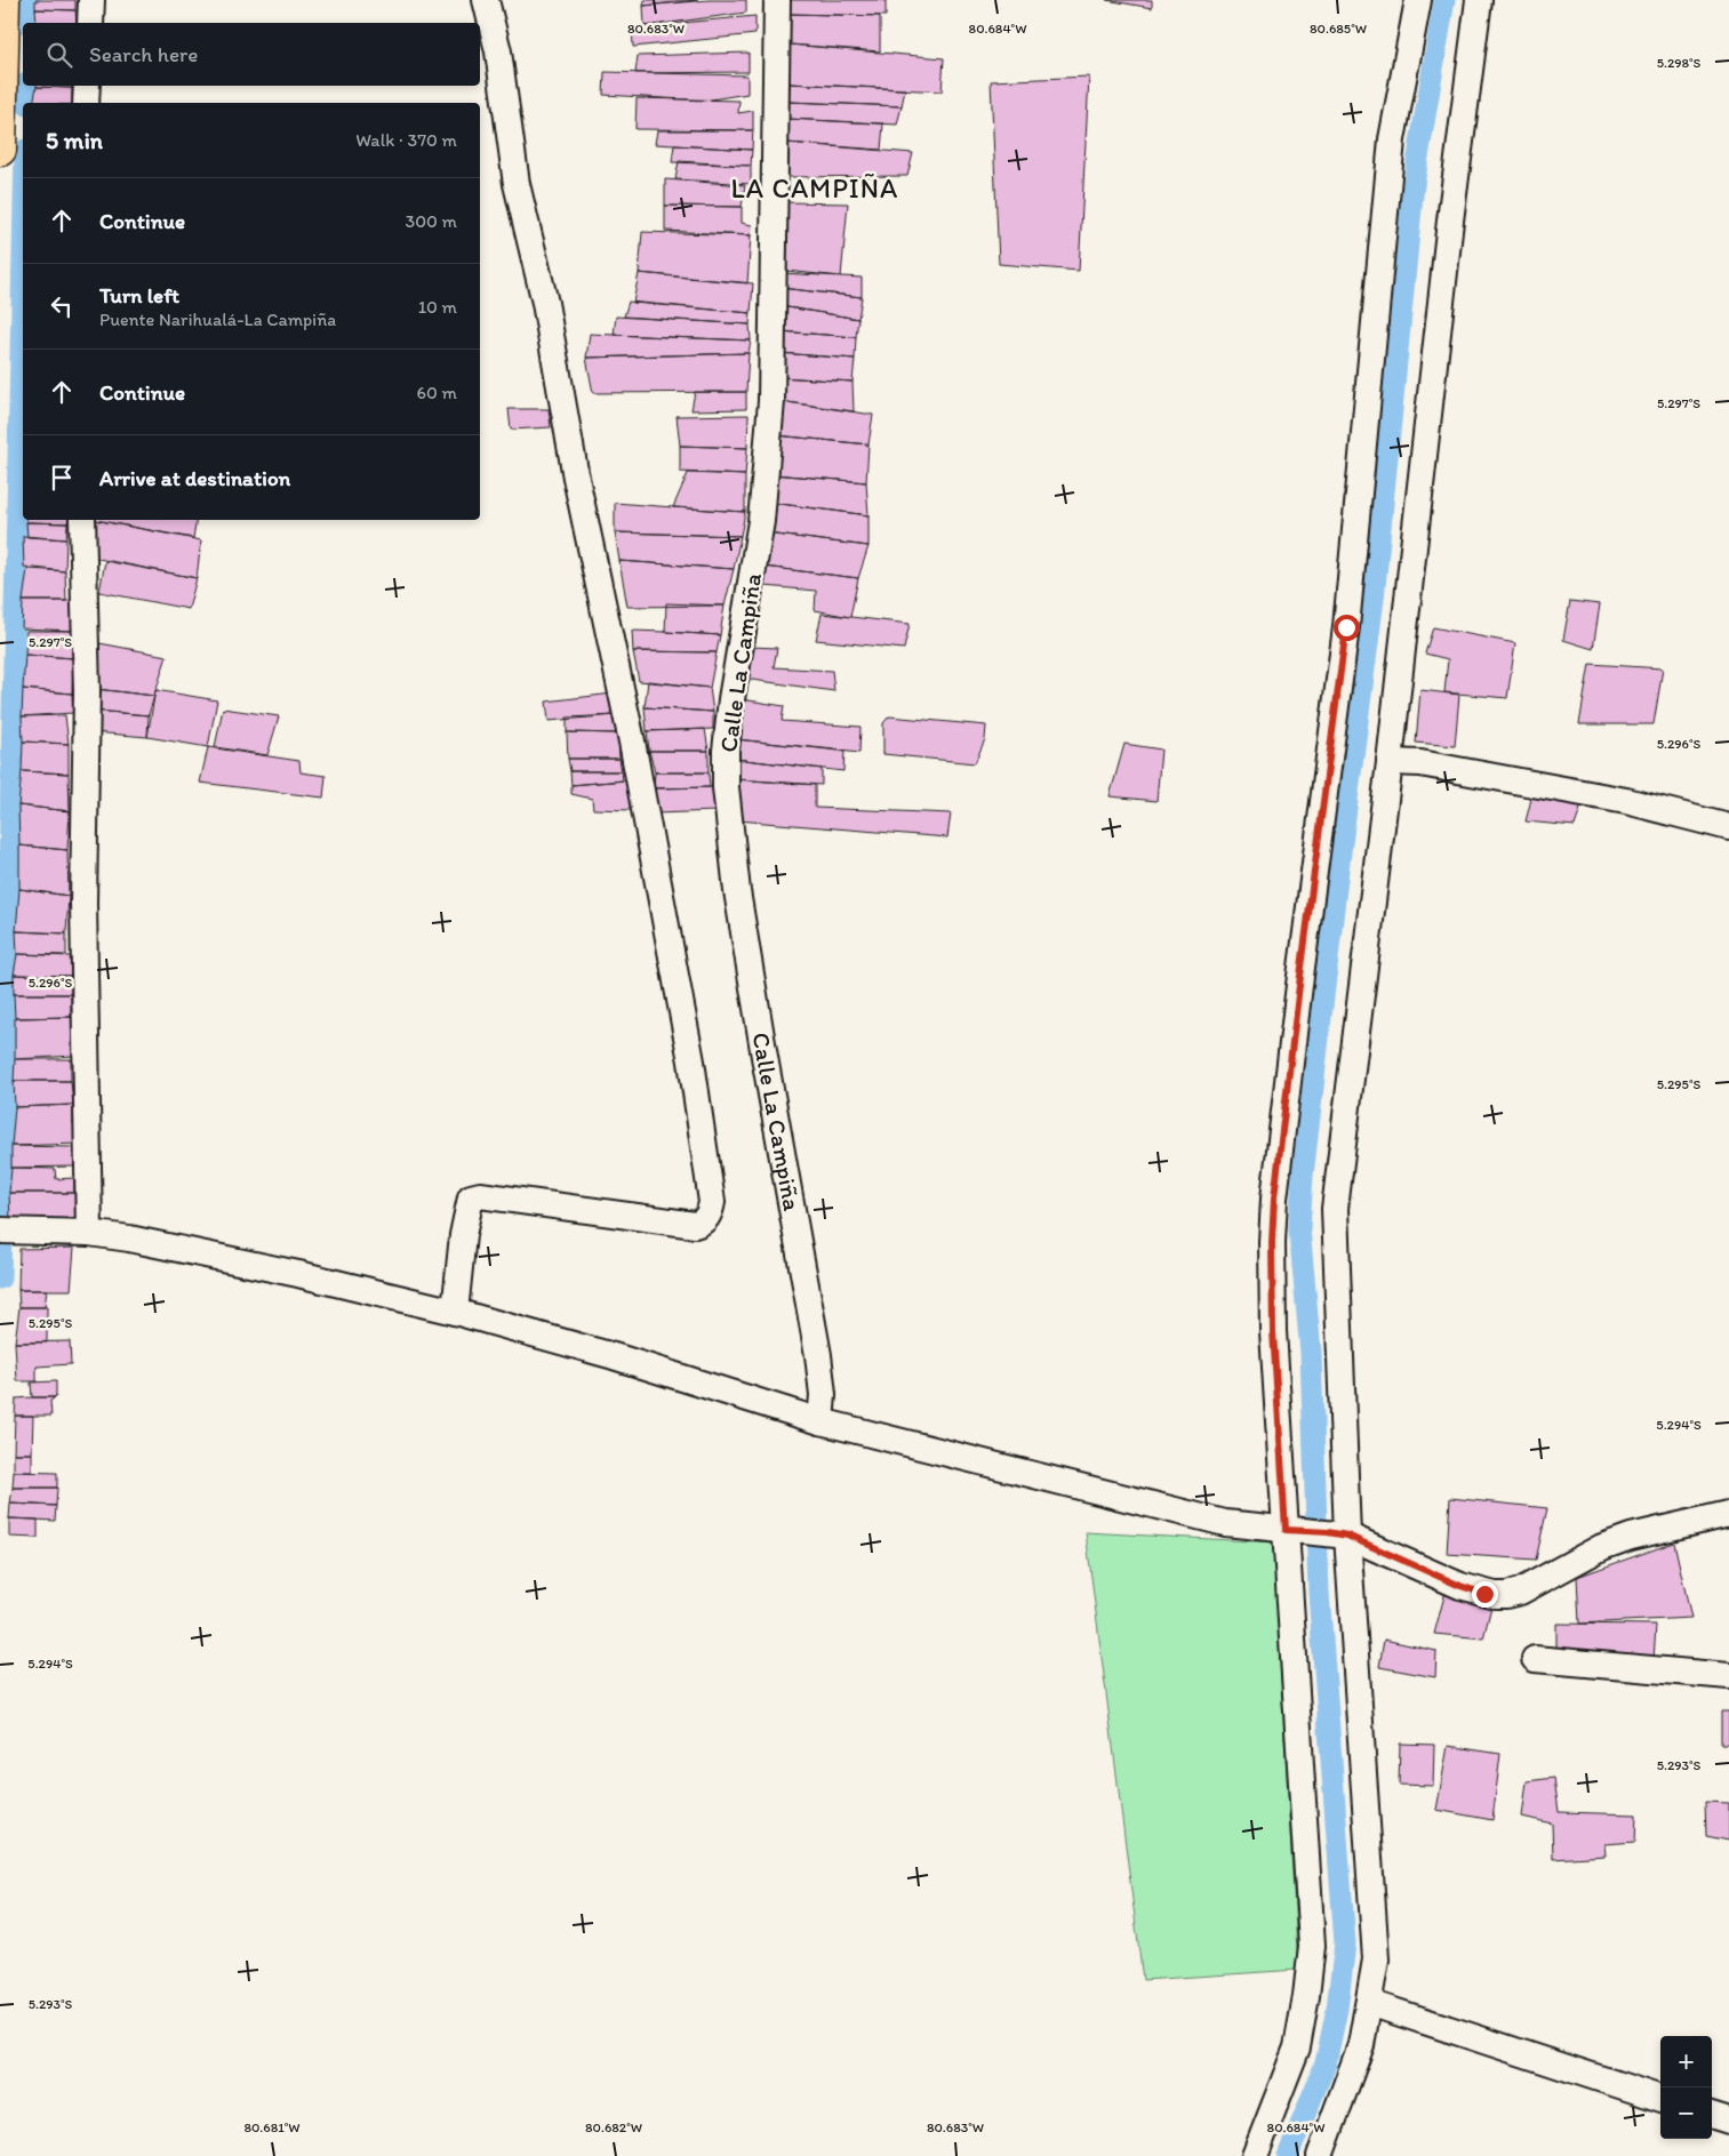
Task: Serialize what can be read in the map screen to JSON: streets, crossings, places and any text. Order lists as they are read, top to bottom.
{
  "streets": {
    "street": ["Calle La Campiña"]
  },
  "districts": ["LA CAMPIÑA"],
  "page": {
    "search": "Search here",
    "heading": ["5 min", "Walk · 370 m"],
    "list": [
      ["Continue", "300 m"],
      ["Turn left", "Puente Narihualá-La Campiña", "10 m"],
      ["Continue", "60 m"],
      "Arrive at destination"
    ],
    "map_buttons": ["+", "−"]
  },
  "coordinates": [
    "80.683°W",
    "80.684°W",
    "80.685°W",
    "5.298°S",
    "5.297°S",
    "5.296°S",
    "5.295°S",
    "5.294°S",
    "5.293°S",
    "80.681°W",
    "80.682°W"
  ]
}
